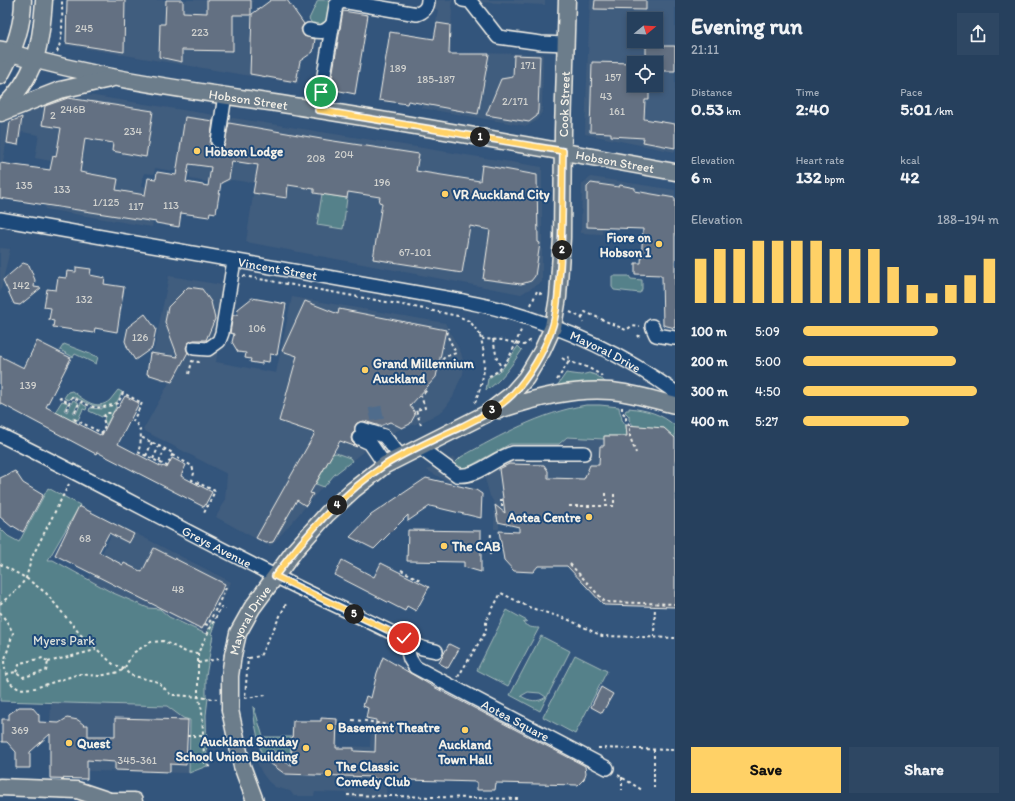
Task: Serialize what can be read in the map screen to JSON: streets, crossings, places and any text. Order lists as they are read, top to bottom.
{
  "streets": {
    "main road": ["Hobson Street", "Cook Street", "Mayoral Drive"],
    "street": ["Vincent Street", "Greys Avenue", "Aotea Square"]
  },
  "crossings": [
    ["Hobson Street", "Cook Street"],
    ["Cook Street", "Vincent Street"],
    ["Cook Street", "Mayoral Drive"],
    ["Vincent Street", "Mayoral Drive"],
    ["Mayoral Drive", "Greys Avenue"],
    ["Greys Avenue", "Aotea Square"]
  ],
  "parks": ["Myers Park"],
  "places": [
    "Hobson Lodge",
    "VR Auckland City",
    "Fiore on Hobson 1",
    "Grand Millennium Auckland",
    "Aotea Centre",
    "The CAB",
    "Basement Theatre",
    "Auckland Town Hall",
    "Quest",
    "Auckland Sunday School Union Building",
    "The Classic Comedy Club"
  ],
  "house_numbers": [
    "245",
    "223",
    "171",
    "189",
    "157",
    "185-187",
    "43",
    "2/171",
    "246B",
    "161",
    "2",
    "234",
    "204",
    "208",
    "196",
    "135",
    "133",
    "1/125",
    "113",
    "117",
    "67-101",
    "142",
    "132",
    "106",
    "126",
    "139",
    "68",
    "48",
    "369",
    "345-361"
  ],
  "north": "right",
  "page": {
    "heading": ["Evening run", "21:11"],
    "stats": [
      ["Distance", "0.53 km"],
      ["Time", "2:40"],
      ["Pace", "5:01 /km"],
      ["Elevation", "6 m"],
      ["Heart rate", "132 bpm"],
      ["kcal", "42"]
    ],
    "pins": [
      "1",
      "2",
      "3",
      "4",
      "5"
    ],
    "chart": ["Elevation", "188–194 m"],
    "list": [
      {
        "name": "100 m",
        "note": "5:09"
      },
      {
        "name": "200 m",
        "note": "5:00"
      },
      {
        "name": "300 m",
        "note": "4:50"
      },
      {
        "name": "400 m",
        "note": "5:27"
      }
    ],
    "buttons": ["Save", "Share"]
  }
}
